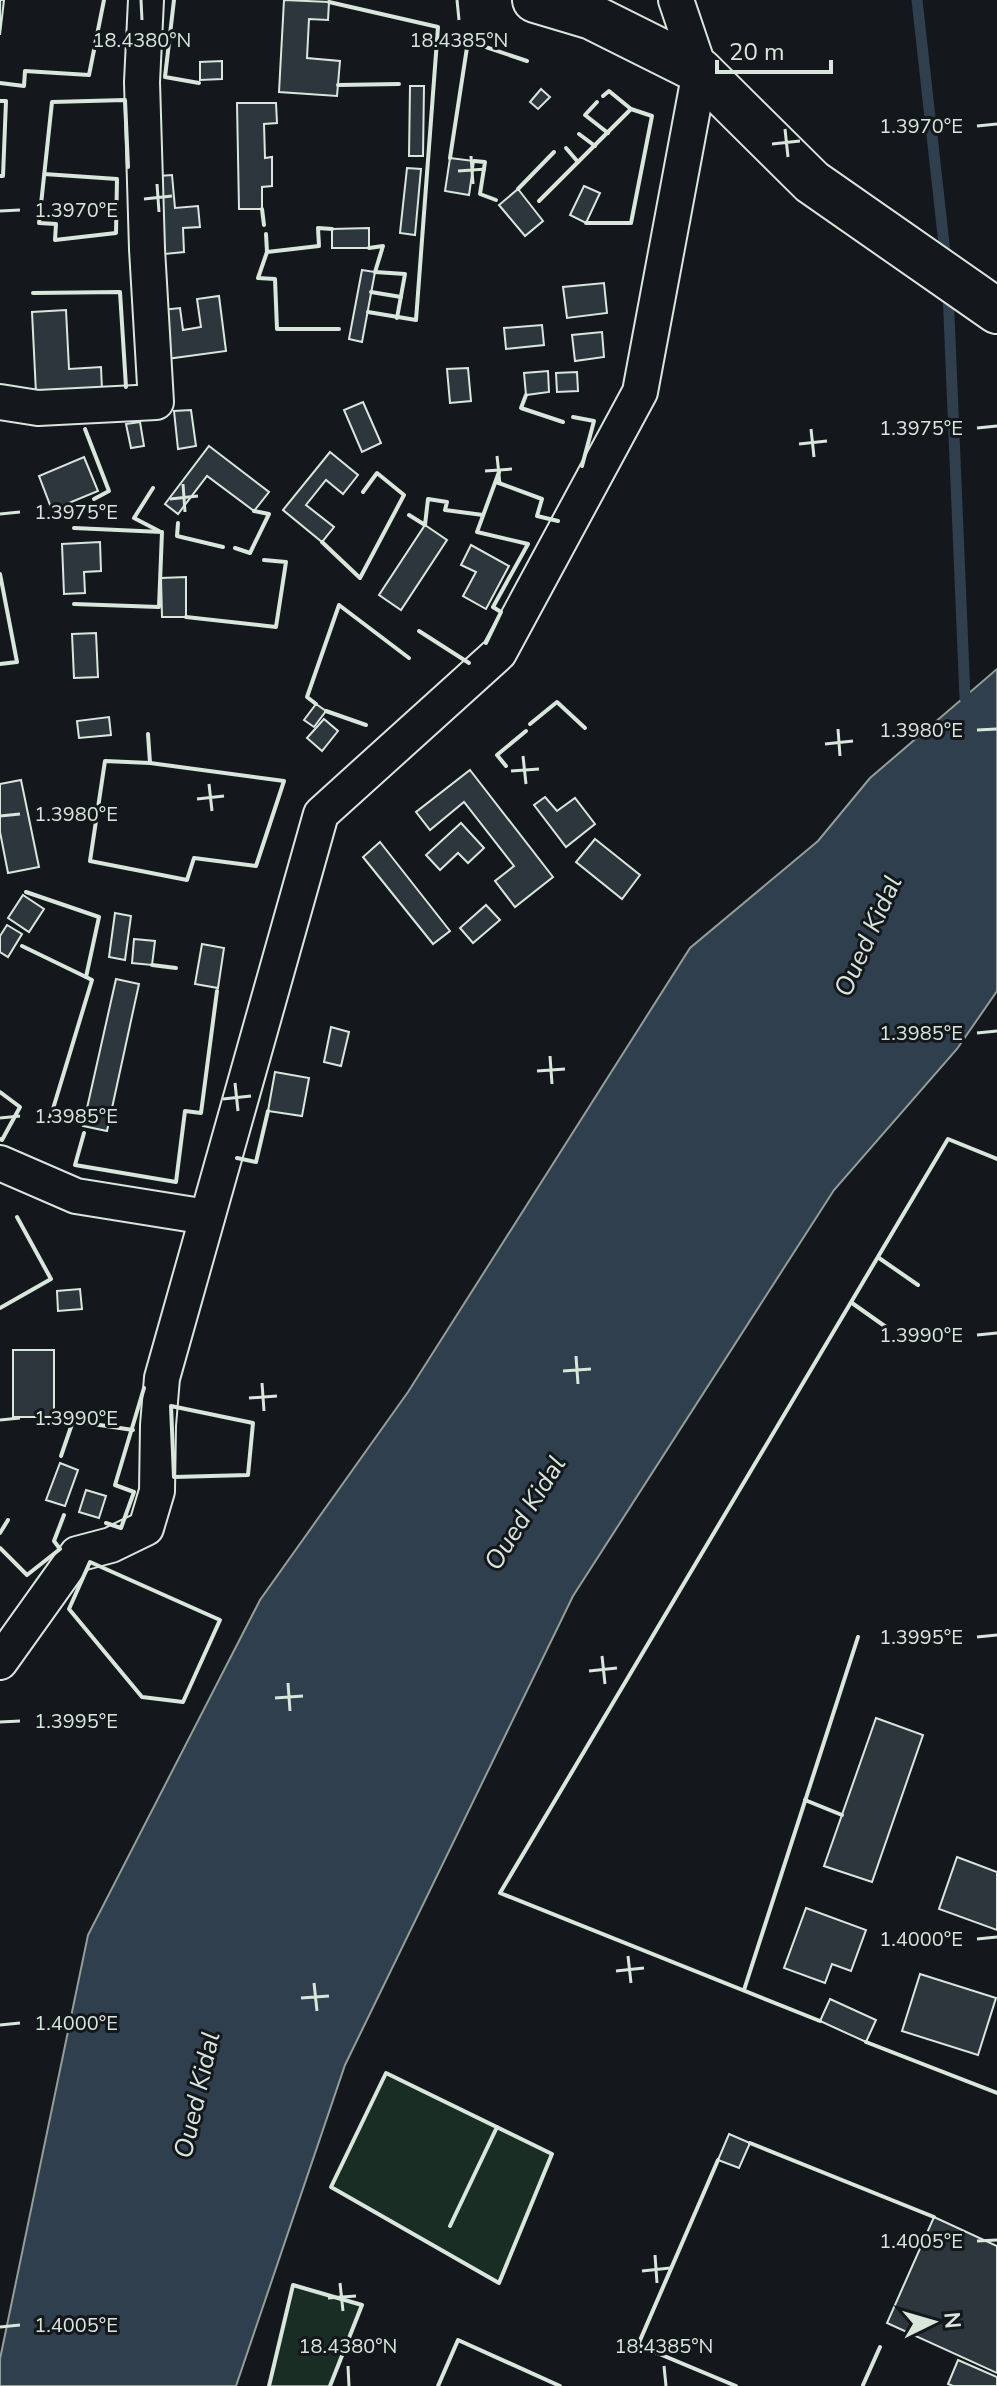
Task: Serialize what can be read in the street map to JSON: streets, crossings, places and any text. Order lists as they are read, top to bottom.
{
  "water": ["Oued Kidal"],
  "scale_bar": "20 m",
  "north": "right",
  "coordinates": [
    "18.4380°N",
    "18.4385°N",
    "1.3970°E",
    "1.3975°E",
    "1.3980°E",
    "1.3985°E",
    "1.3990°E",
    "1.3995°E",
    "1.4000°E",
    "1.4005°E"
  ]
}
